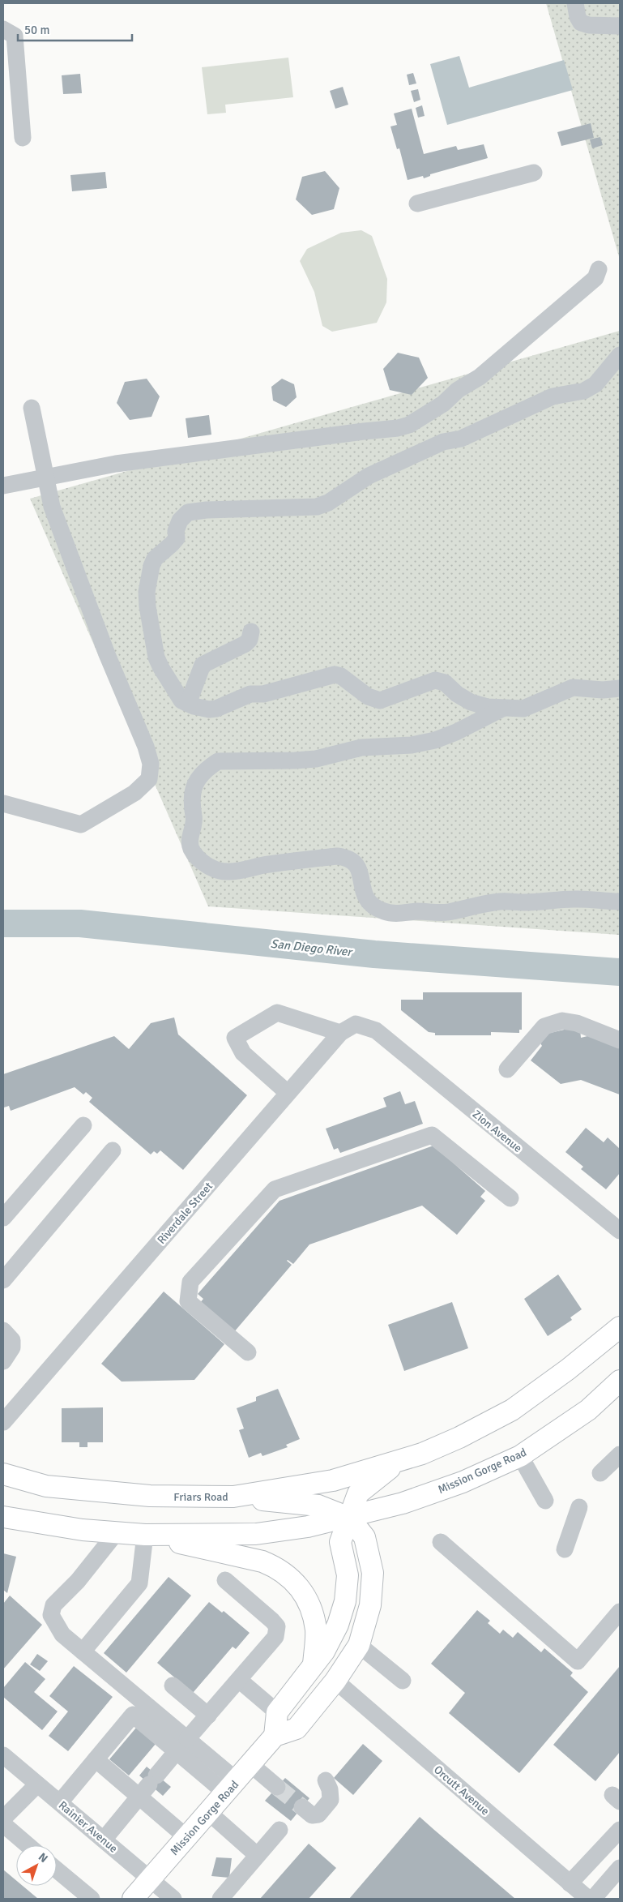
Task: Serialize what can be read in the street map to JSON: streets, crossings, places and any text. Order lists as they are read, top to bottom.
{
  "streets": {
    "main road": ["Mission Gorge Road", "Friars Road"],
    "street": [
      "Zion Avenue",
      "Riverdale Street",
      "Orcutt Avenue",
      "Rainier Avenue"
    ]
  },
  "crossings": [
    ["Zion Avenue", "Riverdale Street"],
    ["Mission Gorge Road", "Rainier Avenue"]
  ],
  "water": ["San Diego River"],
  "scale_bar": "50 m",
  "north": "top right"
}
